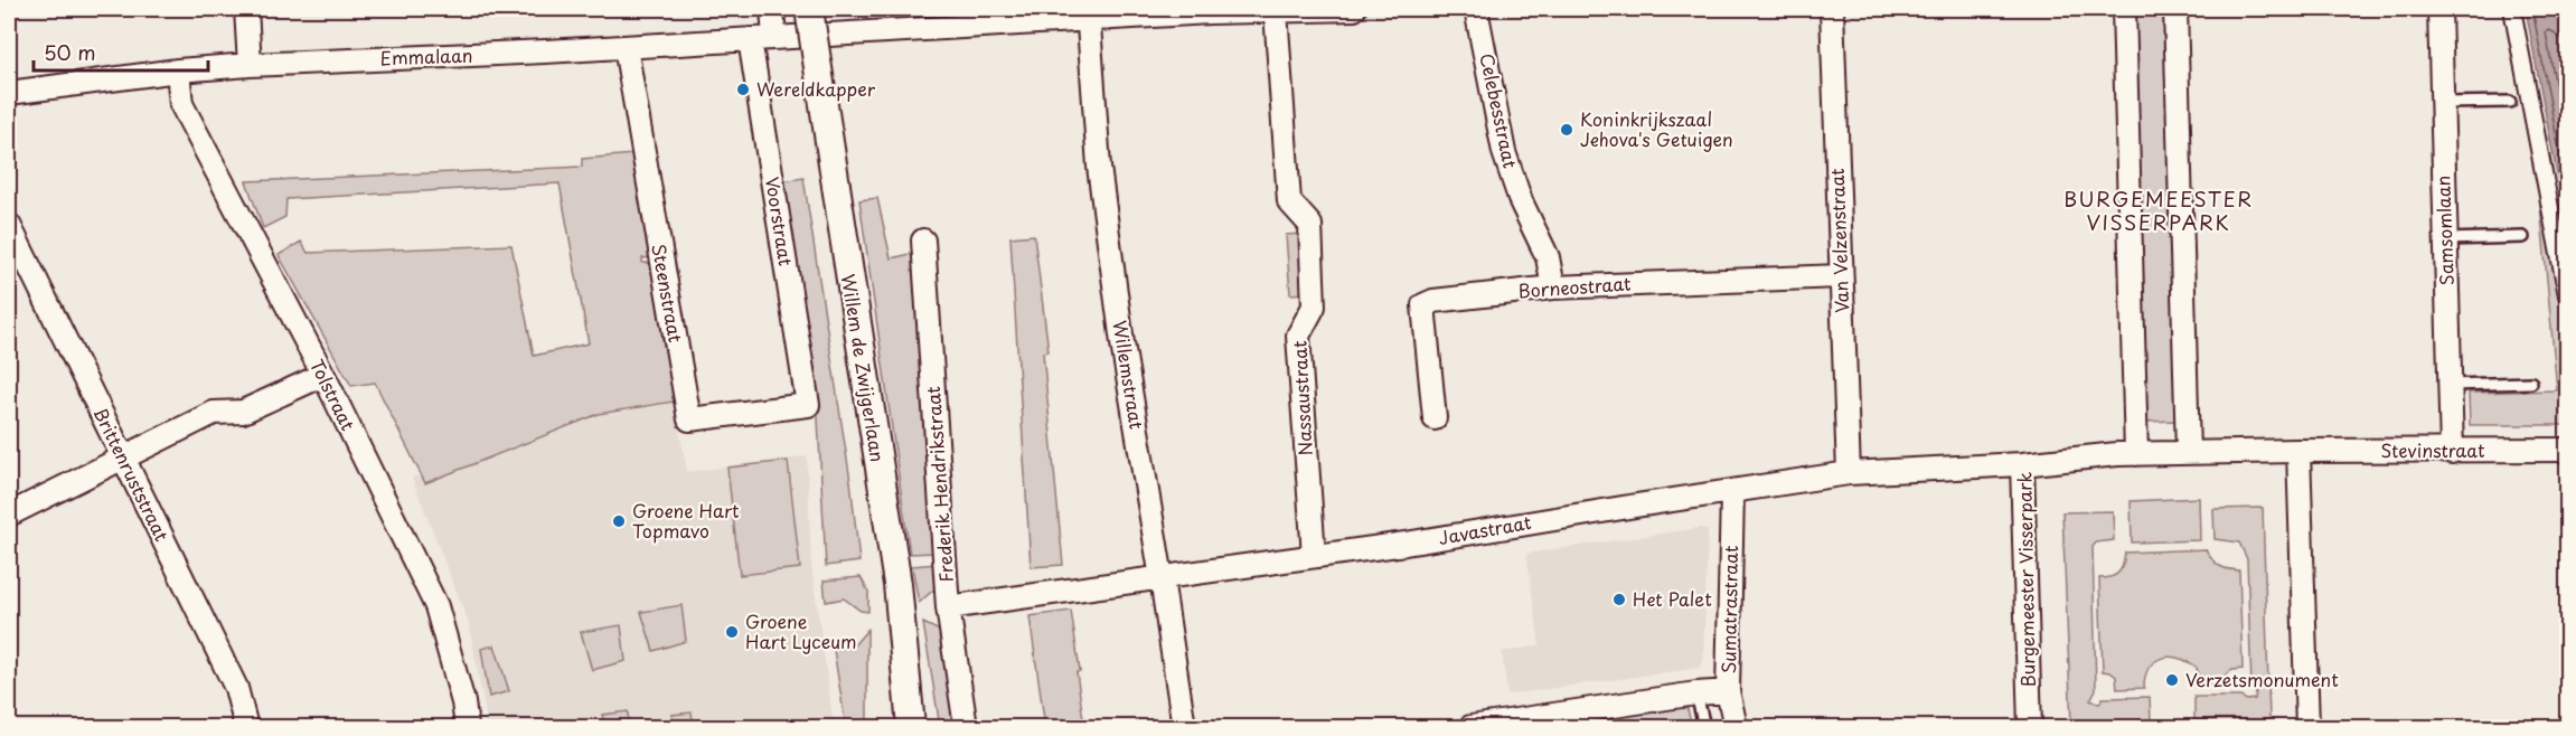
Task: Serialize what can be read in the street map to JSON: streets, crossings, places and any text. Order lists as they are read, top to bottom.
{
  "streets": {
    "street": [
      "Emmalaan",
      "Celebesstraat",
      "Voorstraat",
      "Samsomlaan",
      "Van Velzenstraat",
      "Borneostraat",
      "Steenstraat",
      "Willem de Zwijgerlaan",
      "Willemstraat",
      "Tolstraat",
      "Nassaustraat",
      "Stevinstraat",
      "Brittenruststraat",
      "Frederik Hendrikstraat",
      "Javastraat",
      "Burgemeester Visserpark",
      "Sumatrastraat"
    ]
  },
  "crossings": [
    ["Emmalaan", "Voorstraat"],
    ["Emmalaan", "Steenstraat"],
    ["Emmalaan", "Willemstraat"],
    ["Emmalaan", "Tolstraat"],
    ["Emmalaan", "Nassaustraat"],
    ["Celebesstraat", "Borneostraat"],
    ["Voorstraat", "Steenstraat"],
    ["Samsomlaan", "Stevinstraat"],
    ["Van Velzenstraat", "Borneostraat"],
    ["Van Velzenstraat", "Javastraat"],
    ["Willemstraat", "Javastraat"],
    ["Nassaustraat", "Javastraat"],
    ["Stevinstraat", "Burgemeester Visserpark"],
    ["Frederik Hendrikstraat", "Javastraat"],
    ["Javastraat", "Burgemeester Visserpark"],
    ["Javastraat", "Sumatrastraat"]
  ],
  "districts": ["BURGEMEESTER VISSERPARK"],
  "places": [
    "Wereldkapper",
    "Koninkrijkszaal Jehova's Getuigen",
    "Groene Hart Topmavo",
    "Het Palet",
    "Groene Hart Lyceum",
    "Verzetsmonument"
  ],
  "scale_bar": "50 m"
}
